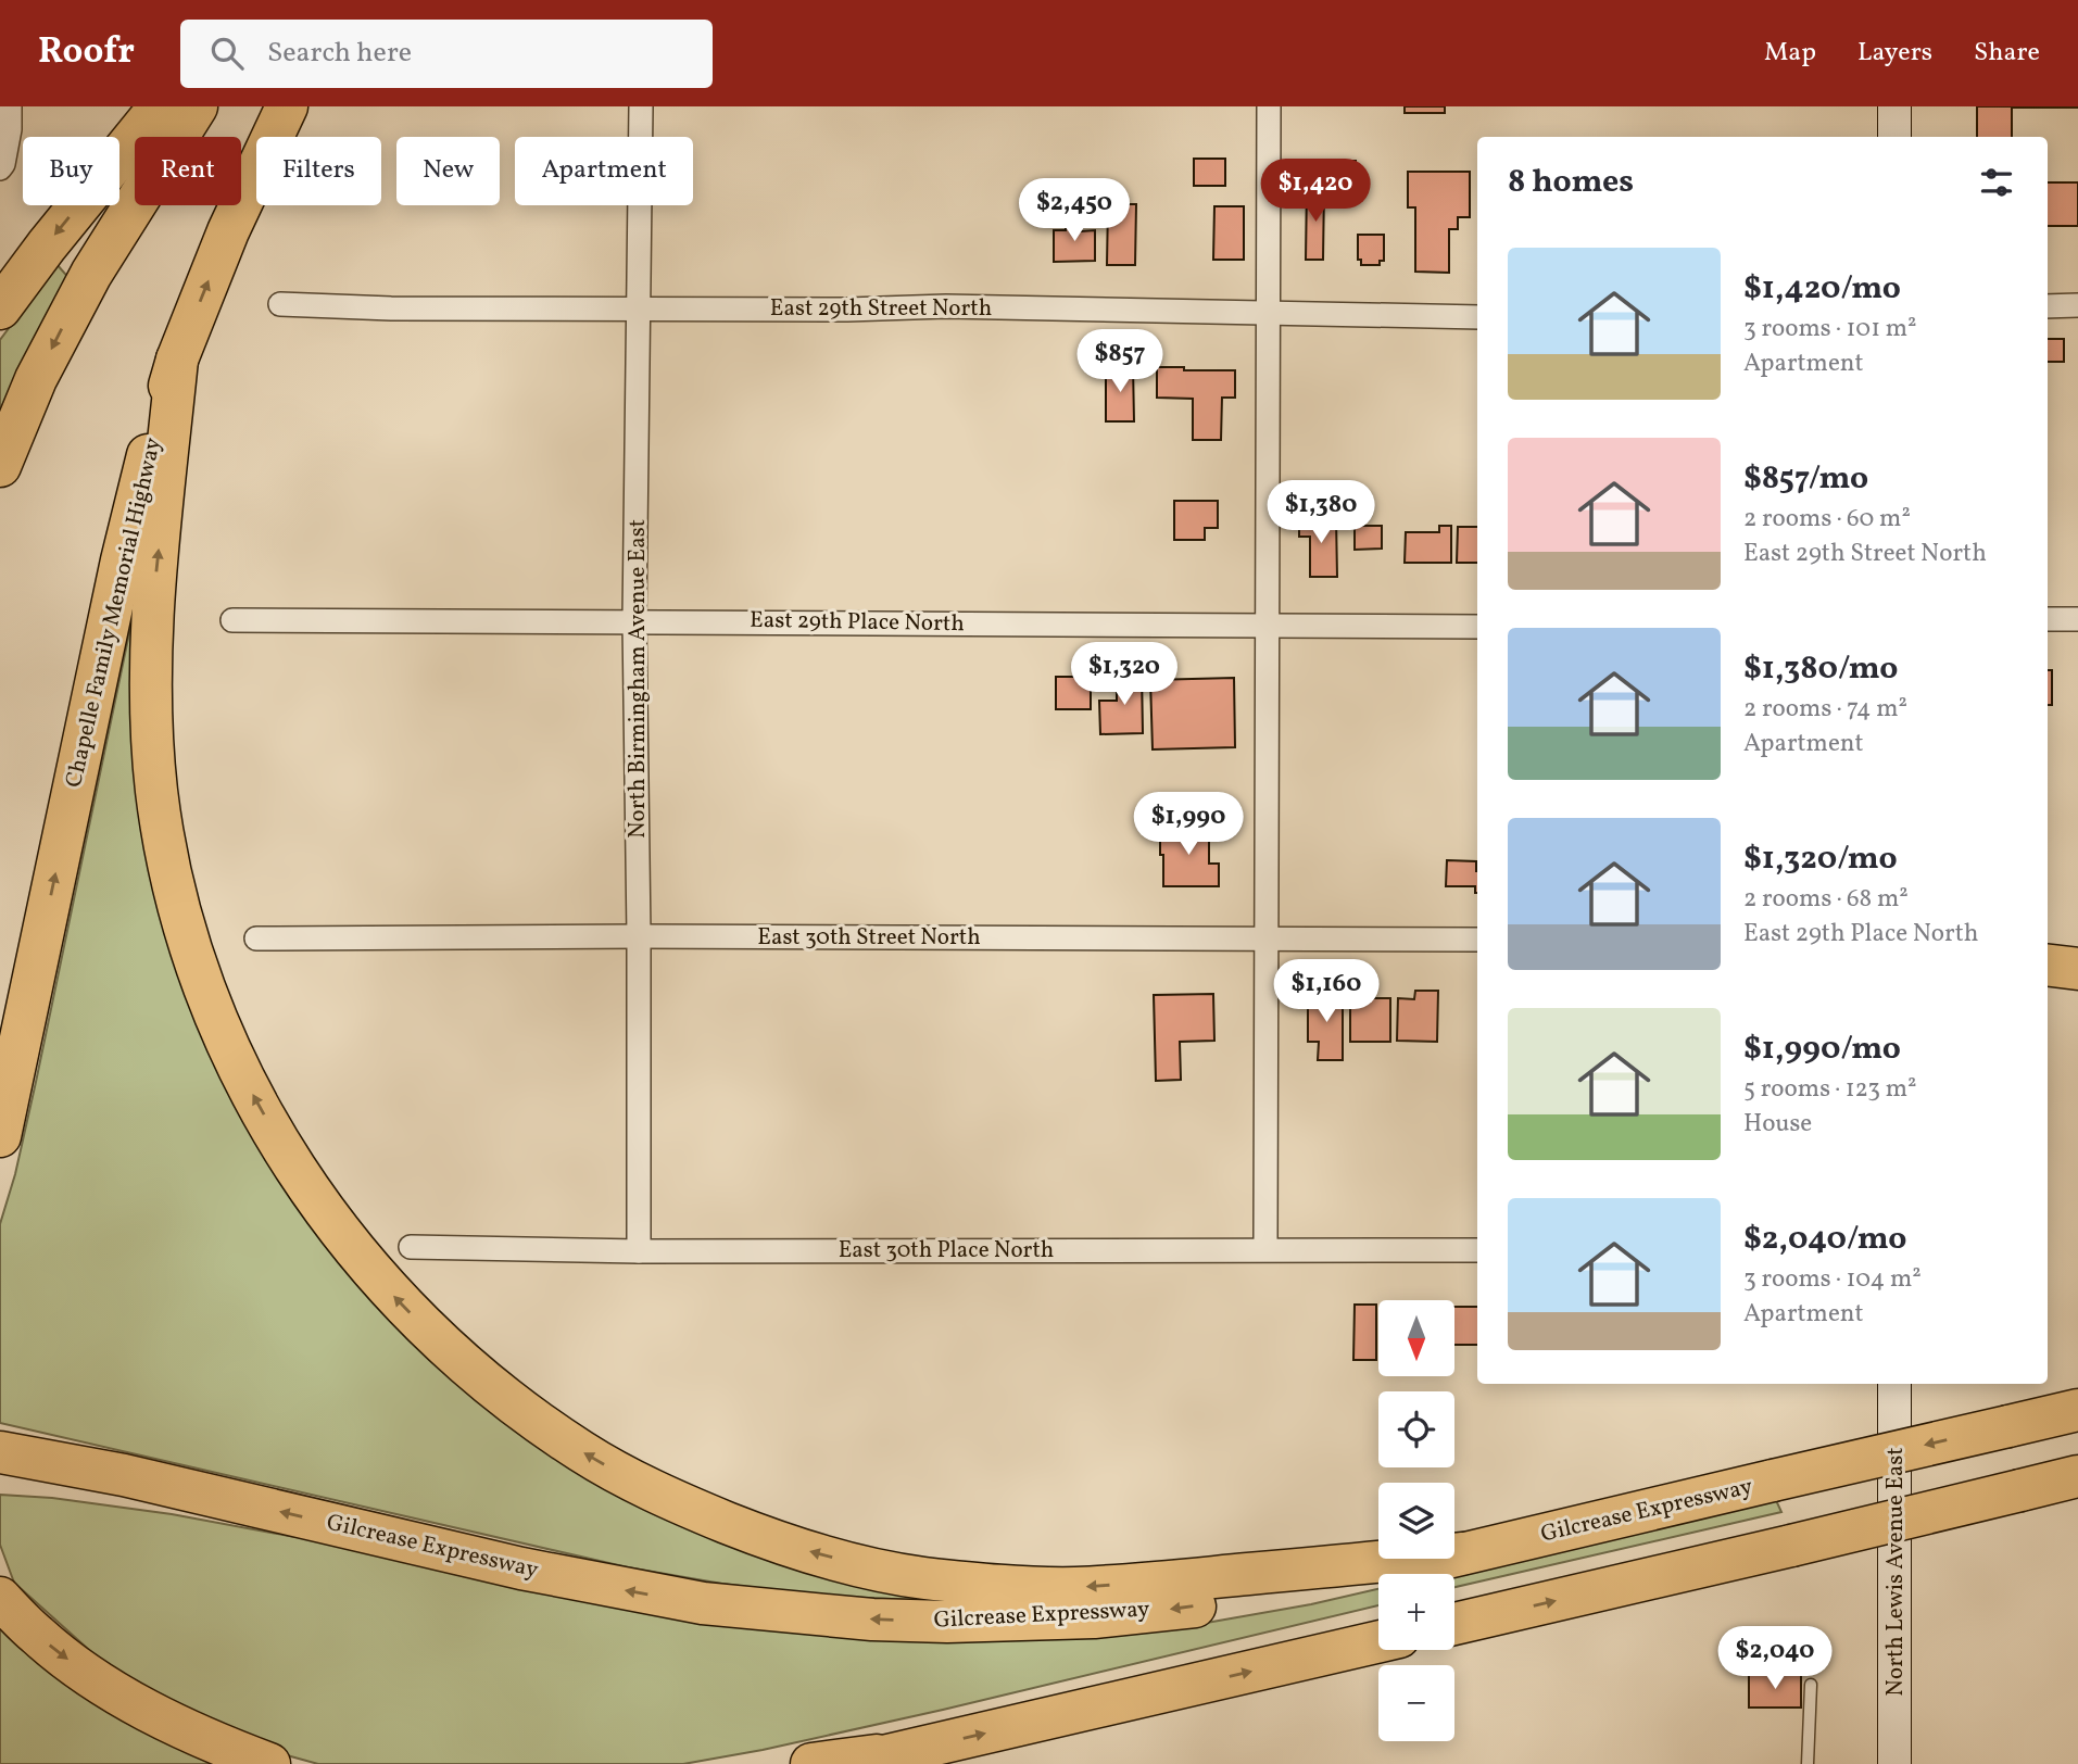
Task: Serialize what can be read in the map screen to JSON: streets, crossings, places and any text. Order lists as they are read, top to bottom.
{
  "streets": {
    "highway": ["Chapelle Family Memorial Highway", "Gilcrease Expressway"],
    "main road": ["North Lewis Avenue East"],
    "street": [
      "East 29th Street North",
      "East 29th Place North",
      "North Birmingham Avenue East",
      "East 30th Street North",
      "East 30th Place North"
    ]
  },
  "crossings": [
    ["East 29th Street North", "North Birmingham Avenue East"],
    ["East 29th Place North", "North Birmingham Avenue East"],
    ["North Birmingham Avenue East", "East 30th Street North"],
    ["North Birmingham Avenue East", "East 30th Place North"]
  ],
  "north": "bottom",
  "page": {
    "header": "Roofr",
    "search": "Search here",
    "nav": ["Map", "Layers", "Share"],
    "chip": [
      "Buy",
      "Rent",
      "Filters",
      "New",
      "Apartment"
    ],
    "heading": "8 homes",
    "price": [
      "$1,420",
      "$2,450",
      "$857",
      "$1,380",
      "$1,320",
      "$1,990",
      "$1,160",
      "$2,040"
    ],
    "list": [
      {
        "name": "$1,420/mo",
        "note": "3 rooms · 101 m² · Apartment"
      },
      {
        "name": "$857/mo",
        "note": "2 rooms · 60 m² · East 29th Street North"
      },
      {
        "name": "$1,380/mo",
        "note": "2 rooms · 74 m² · Apartment"
      },
      {
        "name": "$1,320/mo",
        "note": "2 rooms · 68 m² · East 29th Place North"
      },
      {
        "name": "$1,990/mo",
        "note": "5 rooms · 123 m² · House"
      },
      {
        "name": "$2,040/mo",
        "note": "3 rooms · 104 m² · Apartment"
      }
    ],
    "map_buttons": ["+", "−"]
  }
}
